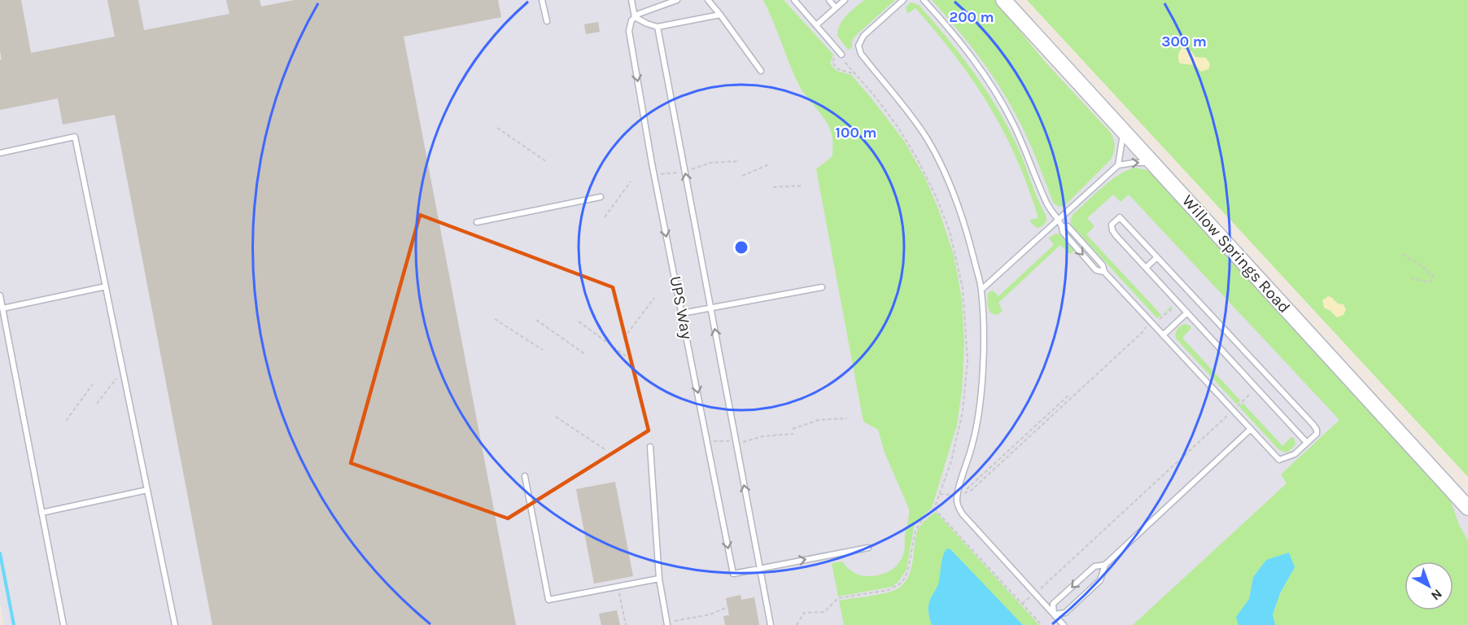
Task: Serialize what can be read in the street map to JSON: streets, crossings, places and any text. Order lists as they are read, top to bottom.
{
  "streets": {
    "main road": ["Willow Springs Road"],
    "lane": ["UPS Way"]
  },
  "north": "bottom right",
  "rings": ["200 m", "300 m", "100 m"]
}
